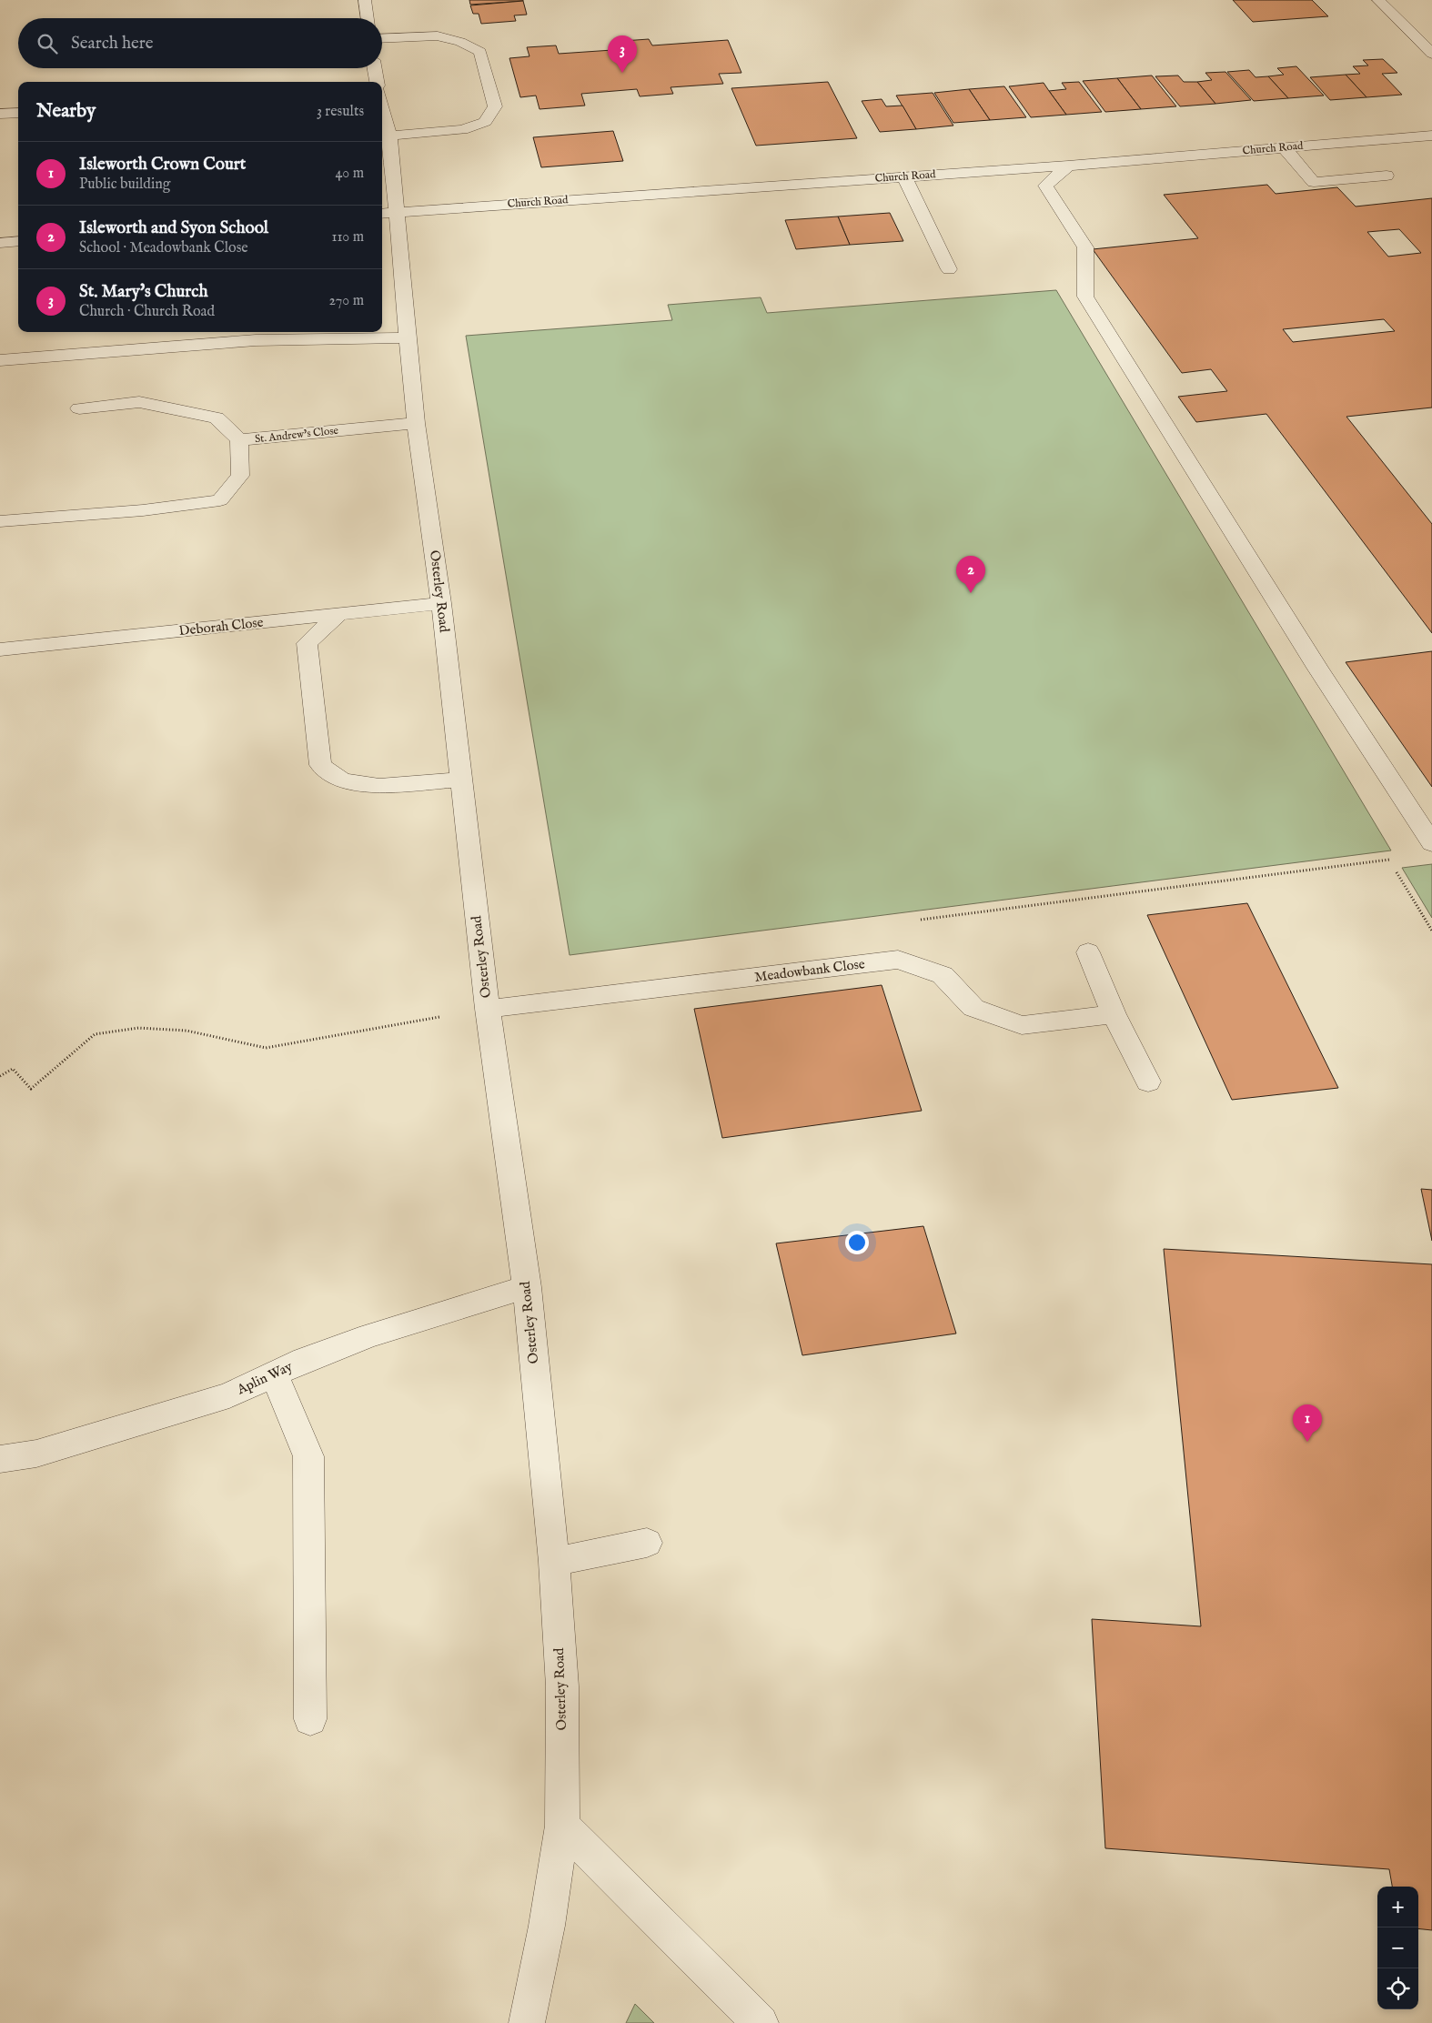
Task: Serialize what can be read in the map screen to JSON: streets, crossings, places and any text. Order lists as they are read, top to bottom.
{
  "streets": {
    "street": [
      "Church Road",
      "St. Andrew's Close",
      "Osterley Road",
      "Deborah Close",
      "Meadowbank Close",
      "Aplin Way"
    ]
  },
  "crossings": [
    ["Church Road", "Osterley Road"],
    ["St. Andrew's Close", "Osterley Road"],
    ["Osterley Road", "Deborah Close"],
    ["Osterley Road", "Meadowbank Close"],
    ["Osterley Road", "Aplin Way"]
  ],
  "page": {
    "search": "Search here",
    "pins": ["3", "2", "1"],
    "heading": ["Nearby", "3 results"],
    "list": [
      {
        "mark": "1",
        "name": "Isleworth Crown Court",
        "note": "Public building",
        "value": "40 m"
      },
      {
        "mark": "2",
        "name": "Isleworth and Syon School",
        "note": "School · Meadowbank Close",
        "value": "110 m"
      },
      {
        "mark": "3",
        "name": "St. Mary's Church",
        "note": "Church · Church Road",
        "value": "270 m"
      }
    ],
    "map_buttons": ["+", "−"]
  }
}
